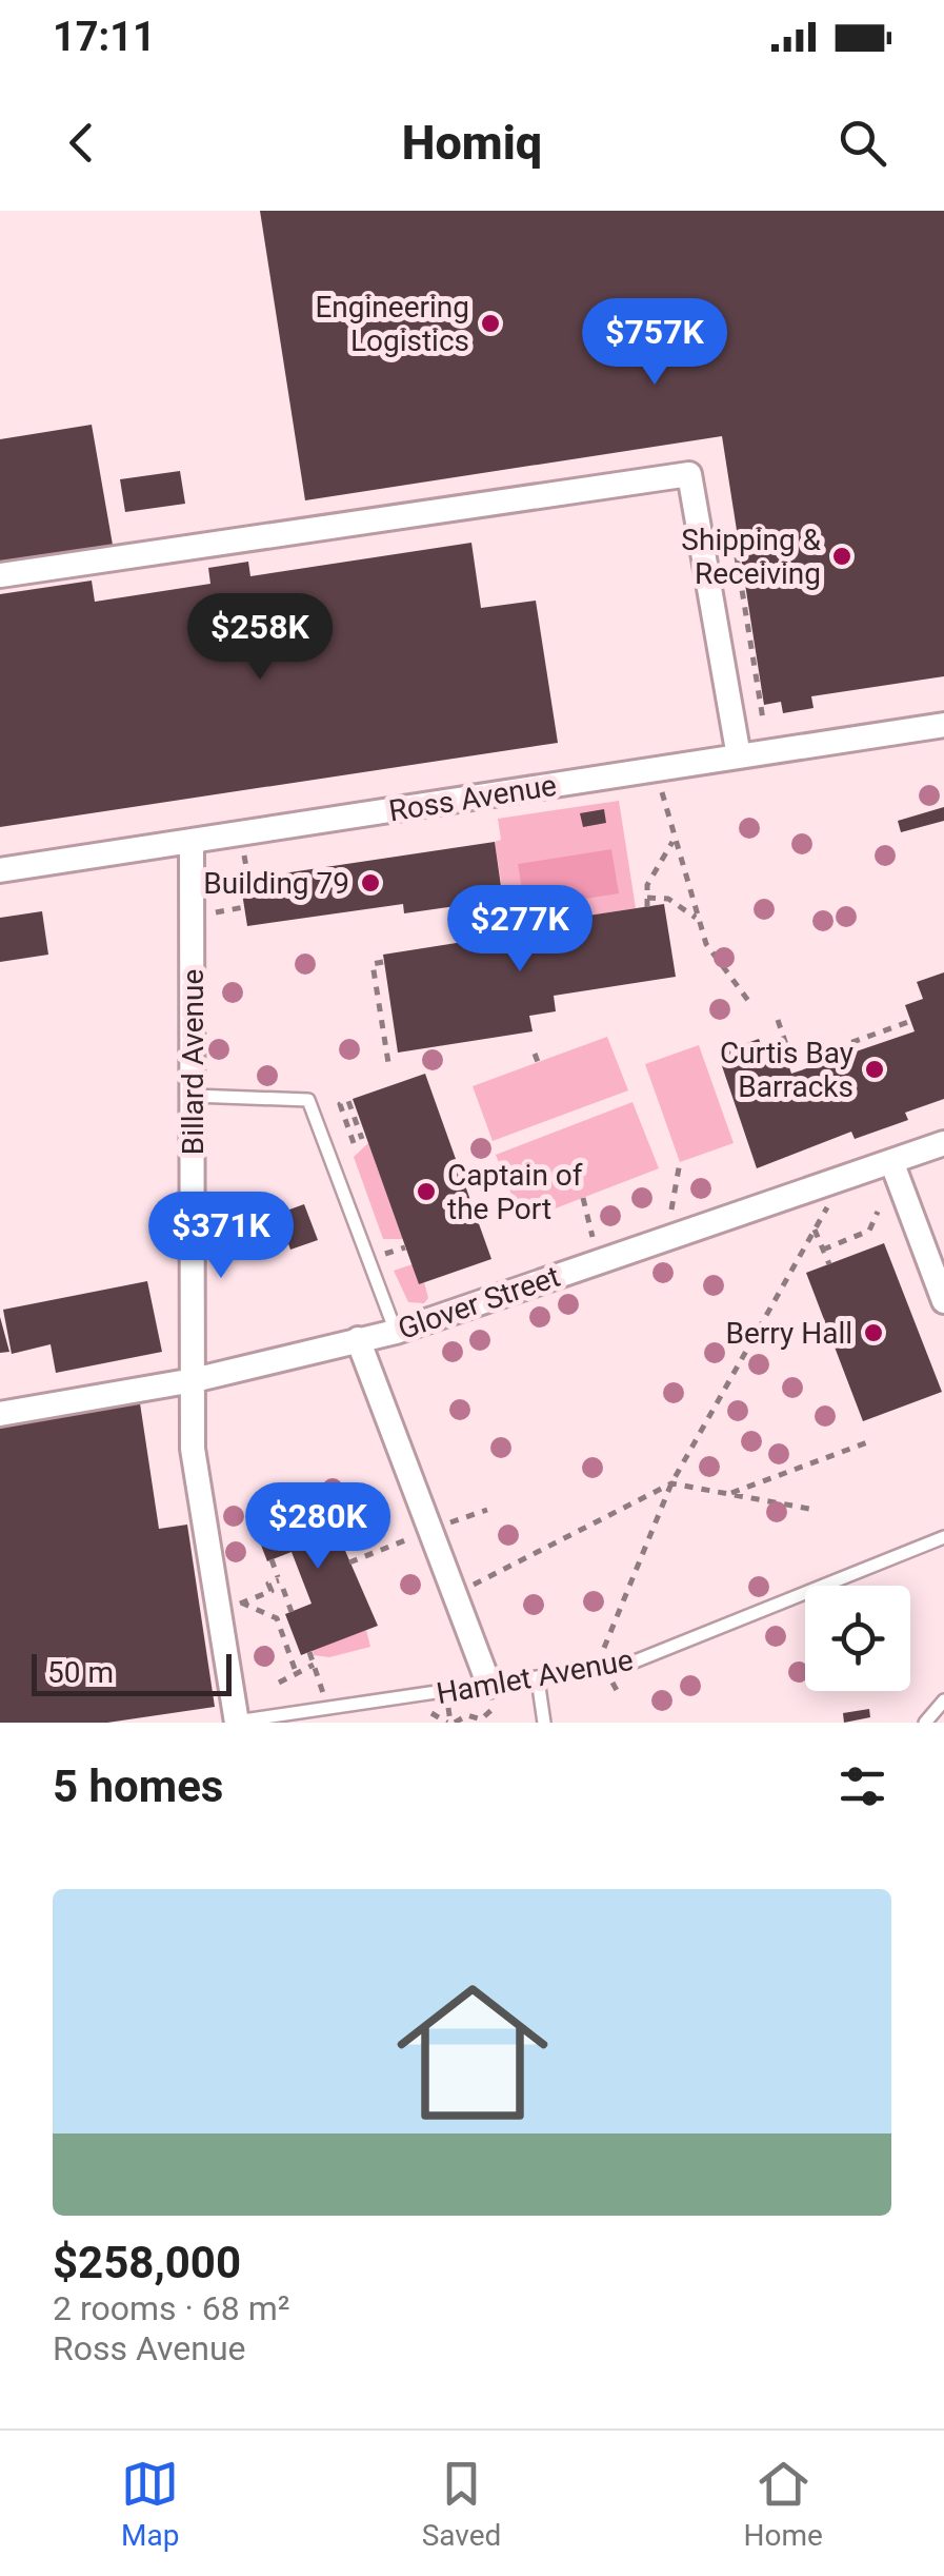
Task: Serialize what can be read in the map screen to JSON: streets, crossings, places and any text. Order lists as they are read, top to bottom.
{
  "streets": {
    "street": ["Ross Avenue", "Billard Avenue", "Glover Street"],
    "lane": ["Hamlet Avenue"]
  },
  "crossings": [
    ["Ross Avenue", "Billard Avenue"],
    ["Billard Avenue", "Glover Street"],
    ["Billard Avenue", "Hamlet Avenue"]
  ],
  "places": [
    "Engineering Logistics",
    "Shipping & Receiving",
    "Building 79",
    "Curtis Bay Barracks",
    "Captain of the Port",
    "Berry Hall"
  ],
  "scale_bar": "50 m",
  "page": {
    "status": "17:11",
    "header": "Homiq",
    "price": [
      "$757K",
      "$258K",
      "$277K",
      "$371K",
      "$280K"
    ],
    "scale": "50 m",
    "heading": "5 homes",
    "list": [
      {
        "name": "$258,000",
        "note": "2 rooms · 68 m² · Ross Avenue"
      }
    ],
    "tabs": ["Map", "Saved", "Home"]
  }
}
